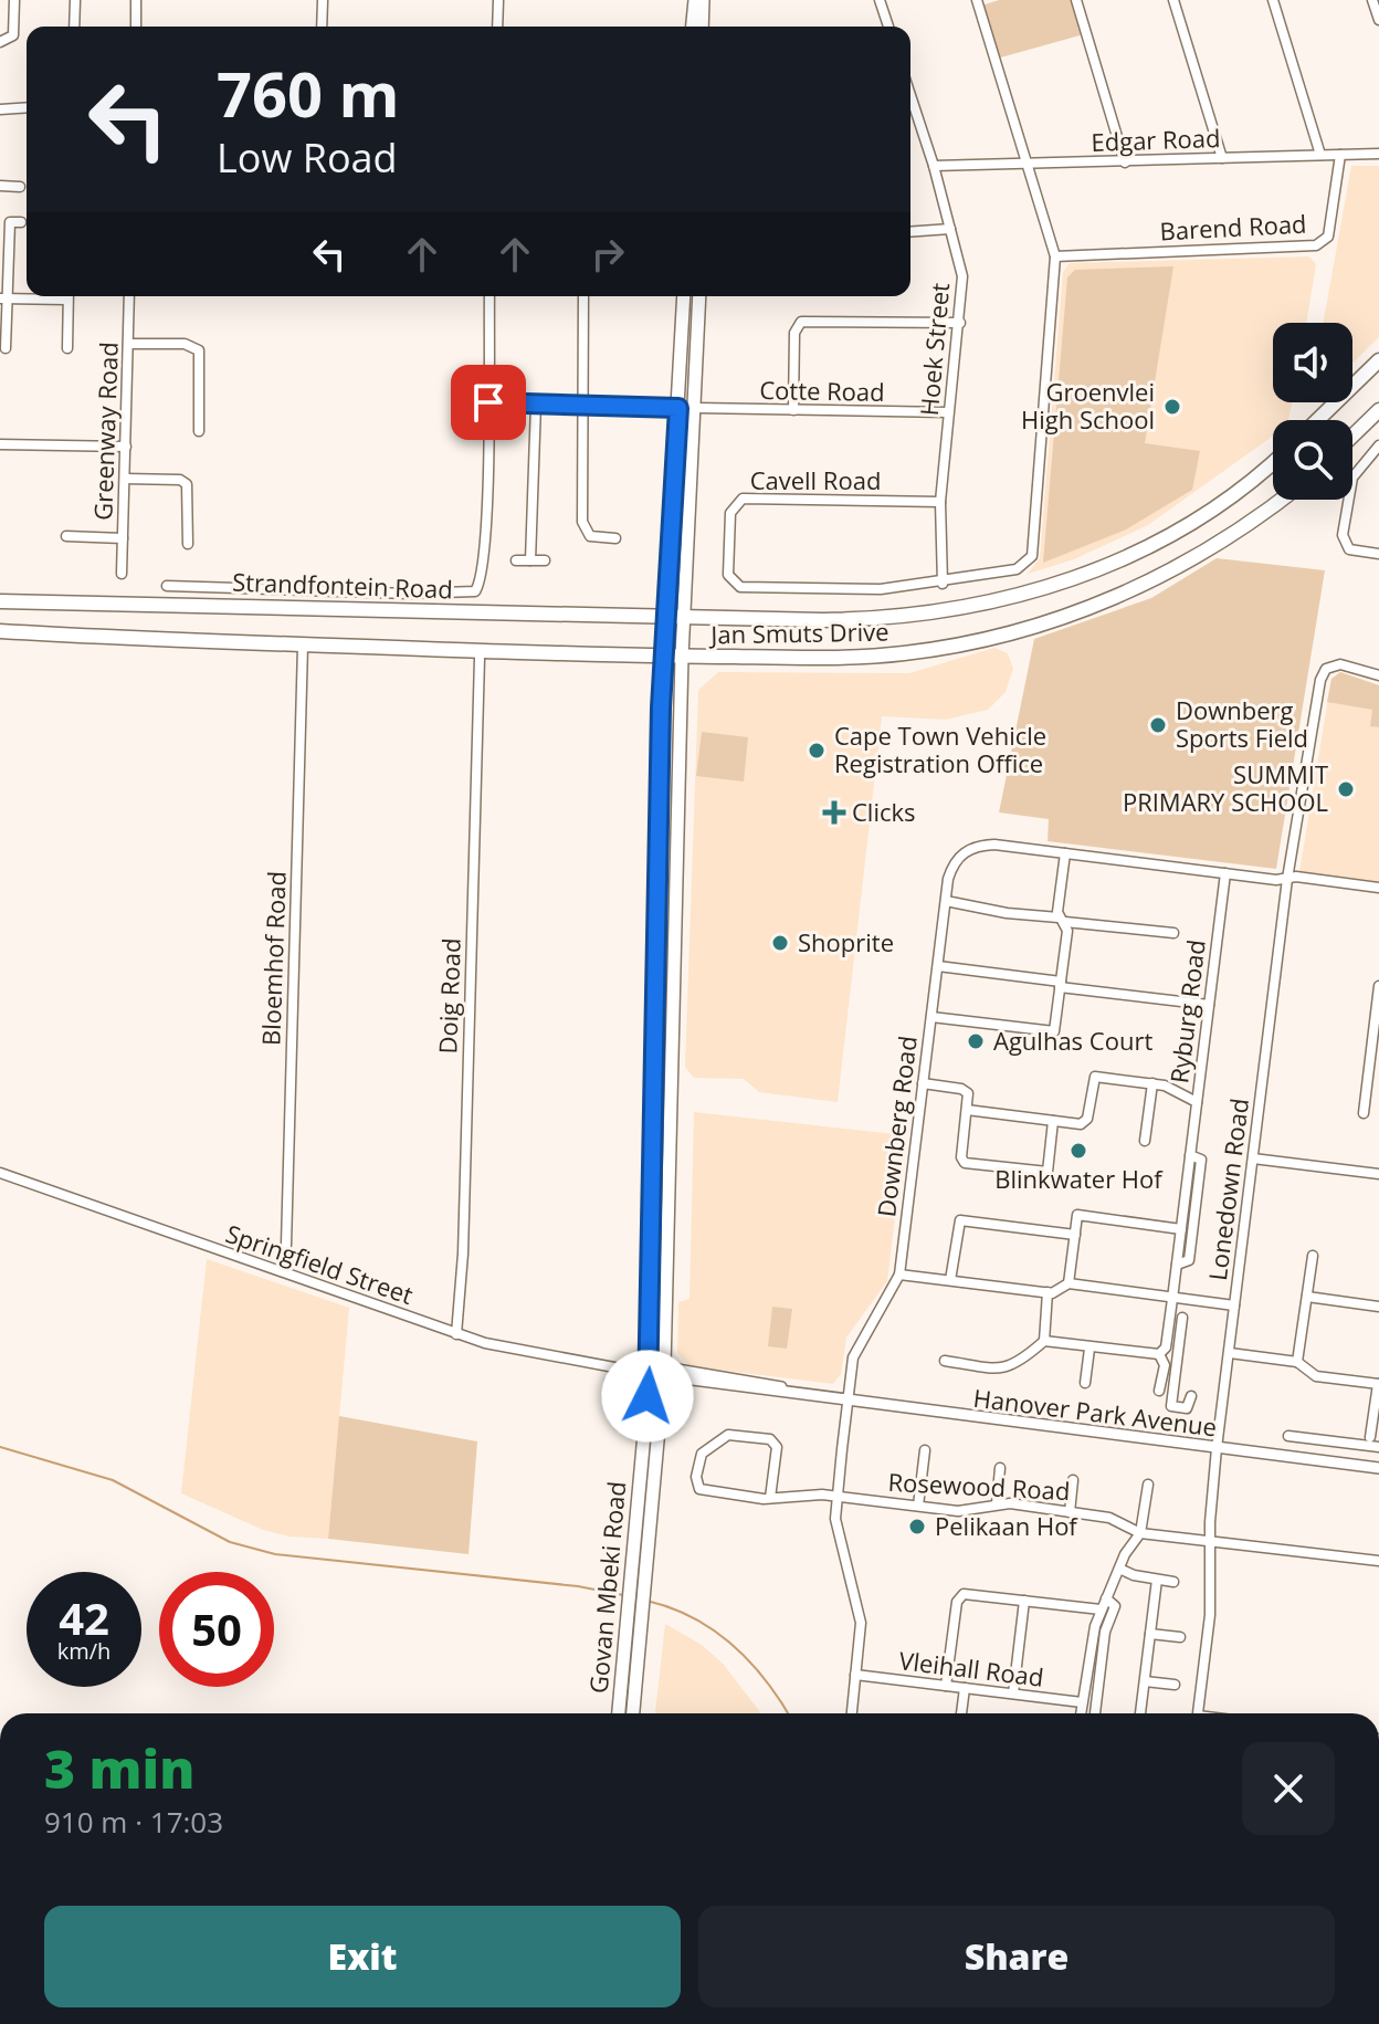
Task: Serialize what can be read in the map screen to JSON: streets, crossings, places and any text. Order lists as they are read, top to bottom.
{
  "streets": {
    "main road": ["Strandfontein Road", "Jan Smuts Drive", "Govan Mbeki Road"],
    "street": [
      "Edgar Road",
      "Barend Road",
      "Hoek Street",
      "Cotte Road",
      "Greenway Road",
      "Cavell Road",
      "Bloemhof Road",
      "Doig Road",
      "Ryburg Road",
      "Downberg Road",
      "Lonedown Road",
      "Springfield Street",
      "Hanover Park Avenue",
      "Rosewood Road",
      "Vleihall Road"
    ]
  },
  "crossings": [
    ["Edgar Road", "Barend Road"],
    ["Edgar Road", "Hoek Street"],
    ["Hoek Street", "Cotte Road"],
    ["Hoek Street", "Cavell Road"],
    ["Cotte Road", "Govan Mbeki Road"],
    ["Strandfontein Road", "Jan Smuts Drive"],
    ["Strandfontein Road", "Govan Mbeki Road"],
    ["Jan Smuts Drive", "Govan Mbeki Road"],
    ["Bloemhof Road", "Springfield Street"],
    ["Doig Road", "Springfield Street"],
    ["Ryburg Road", "Downberg Road"],
    ["Downberg Road", "Lonedown Road"],
    ["Downberg Road", "Hanover Park Avenue"],
    ["Downberg Road", "Rosewood Road"],
    ["Downberg Road", "Vleihall Road"],
    ["Lonedown Road", "Hanover Park Avenue"],
    ["Lonedown Road", "Rosewood Road"],
    ["Springfield Street", "Hanover Park Avenue"],
    ["Springfield Street", "Govan Mbeki Road"],
    ["Hanover Park Avenue", "Govan Mbeki Road"]
  ],
  "places": {
    "other": [
      "Groenvlei High School",
      "Downberg Sports Field",
      "Cape Town Vehicle Registration Office",
      "SUMMIT PRIMARY SCHOOL",
      "Shoprite",
      "Agulhas Court",
      "Blinkwater Hof",
      "Pelikaan Hof"
    ],
    "health": ["Clicks"]
  },
  "page": {
    "turn": ["760 m", "Low Road"],
    "speed": "42 km/h",
    "limit": "50",
    "heading": ["3 min", "910 m · 17:03"],
    "buttons": ["Exit", "Share"]
  }
}
